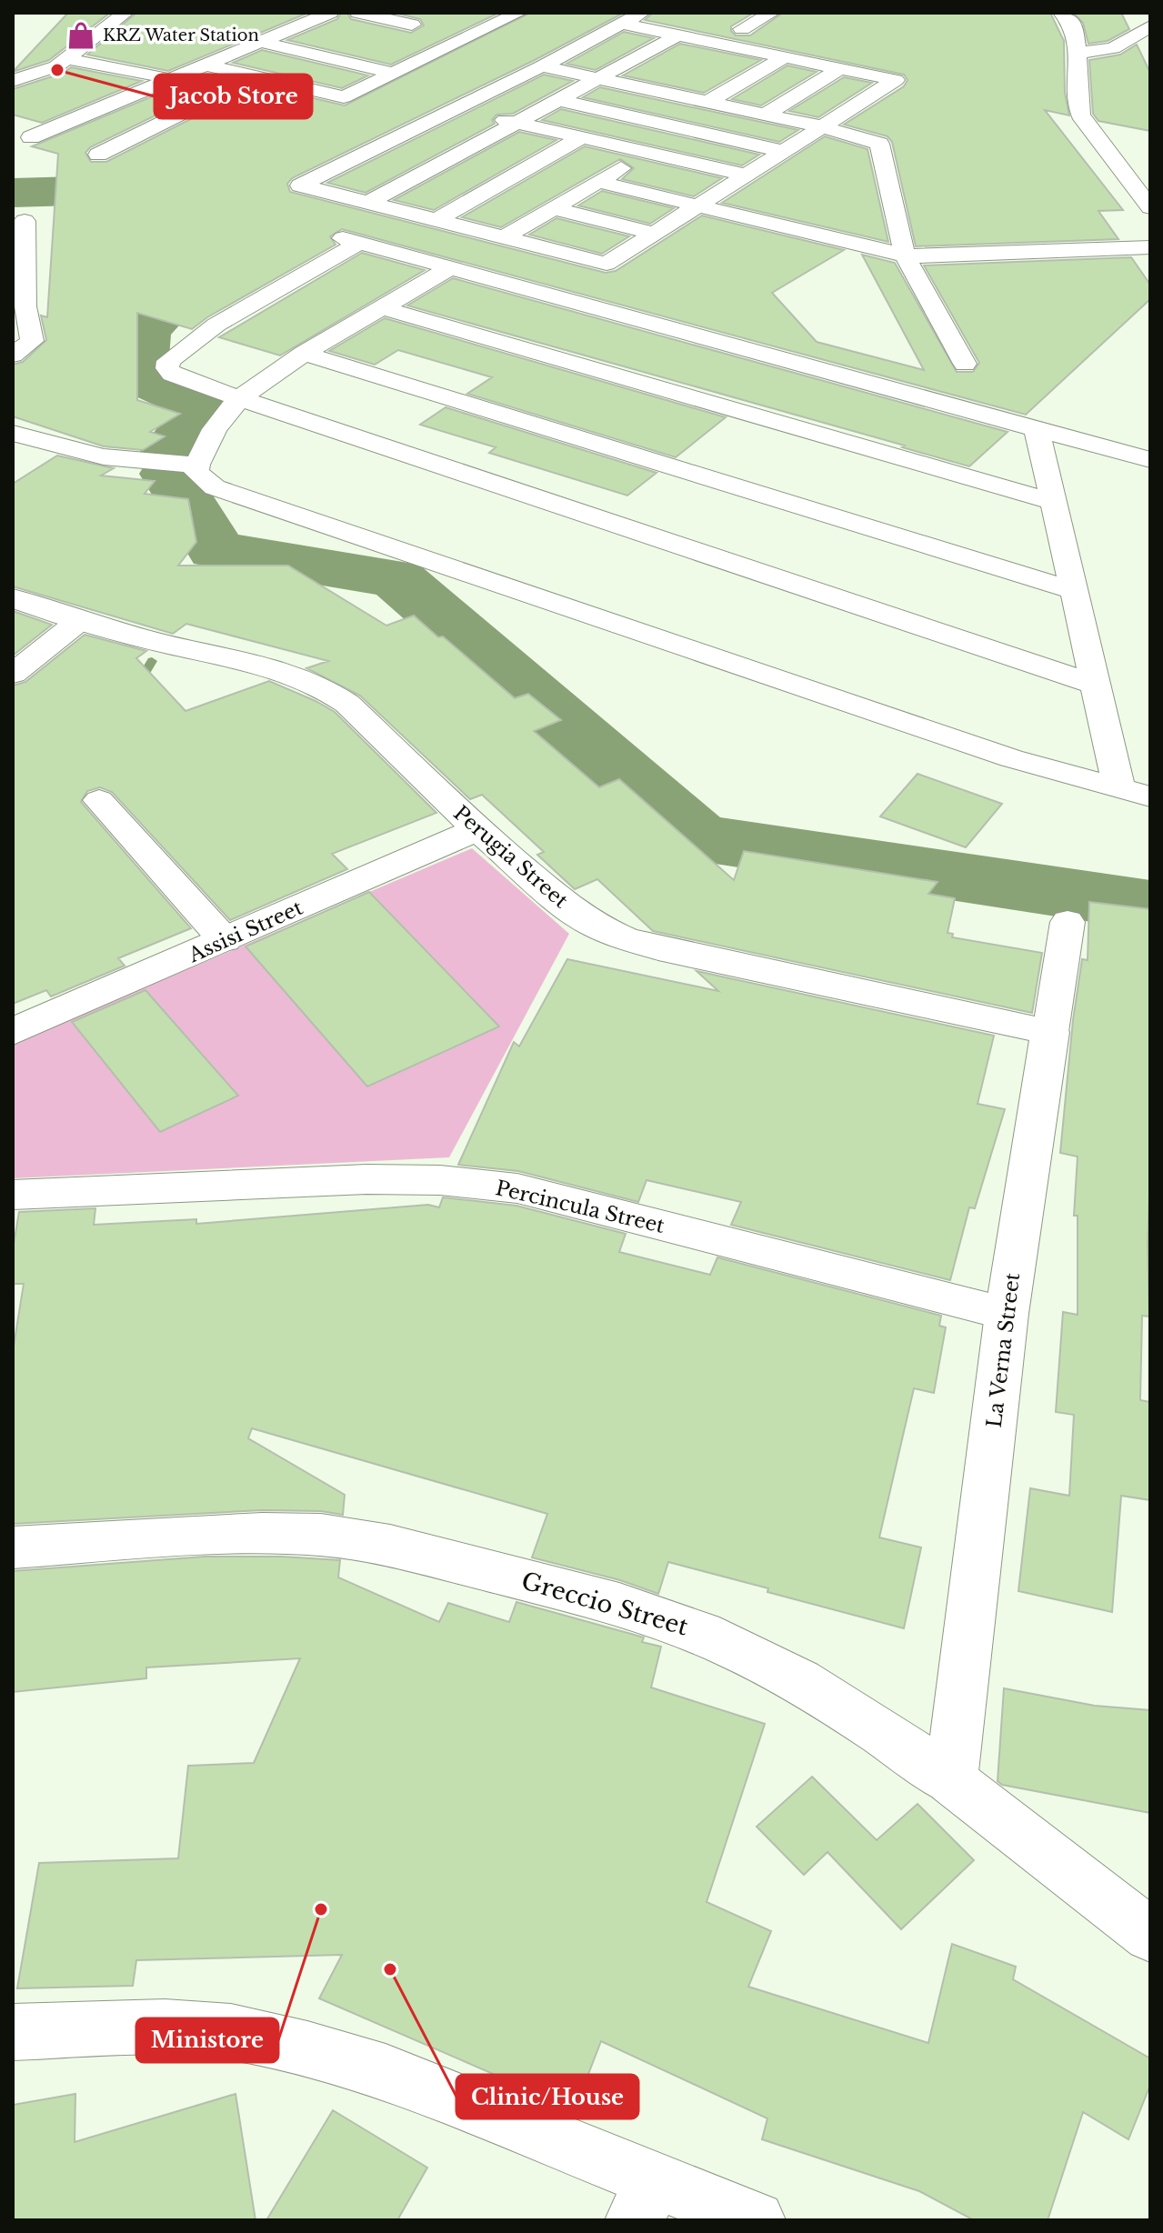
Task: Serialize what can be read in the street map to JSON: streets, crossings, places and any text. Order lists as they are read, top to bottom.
{
  "streets": {
    "street": [
      "Perugia Street",
      "Assisi Street",
      "Percincula Street",
      "La Verna Street",
      "Greccio Street"
    ]
  },
  "crossings": [
    ["Perugia Street", "Assisi Street"],
    ["Perugia Street", "La Verna Street"],
    ["Percincula Street", "La Verna Street"],
    ["La Verna Street", "Greccio Street"]
  ],
  "places": {
    "shop": ["KRZ Water Station"],
    "other": ["Jacob Store", "Ministore", "Clinic/House"]
  }
}
